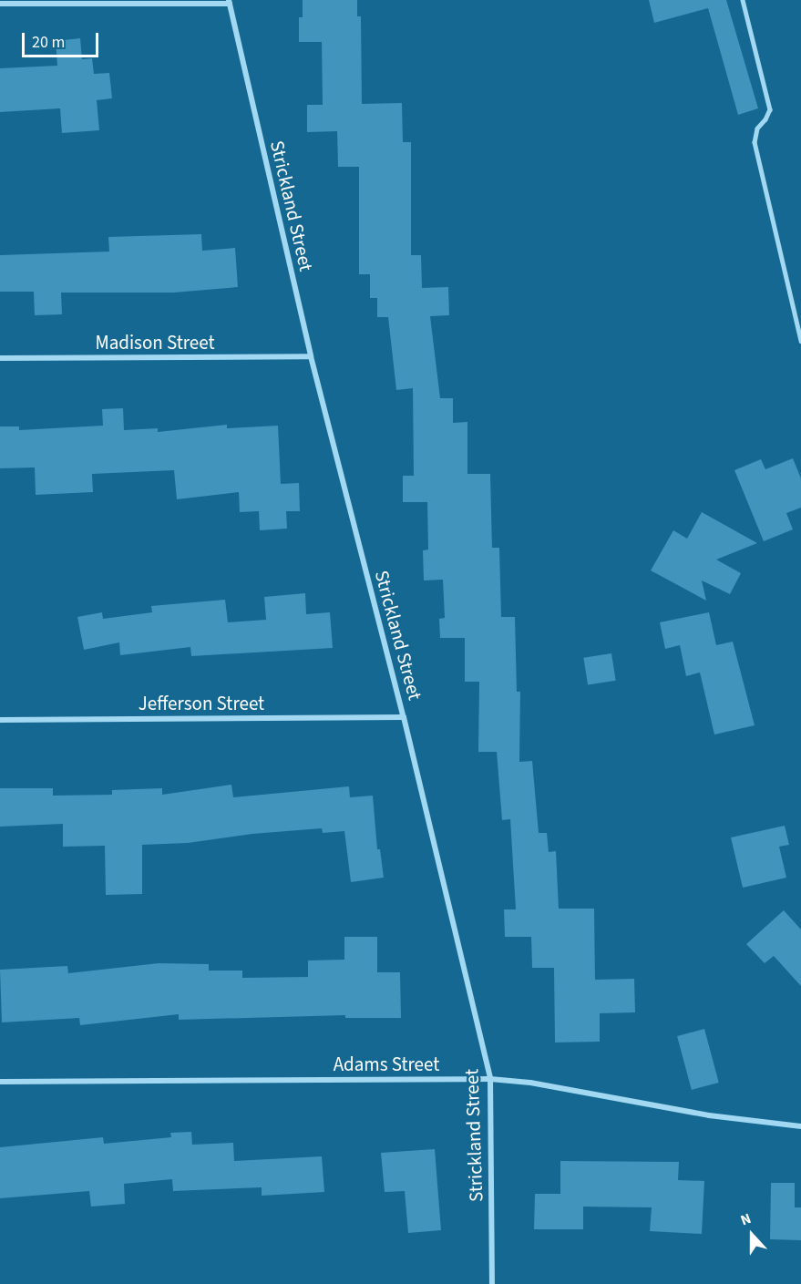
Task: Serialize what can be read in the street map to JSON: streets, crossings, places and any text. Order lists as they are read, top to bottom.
{
  "streets": {
    "street": [
      "Strickland Street",
      "Madison Street",
      "Jefferson Street",
      "Adams Street"
    ]
  },
  "crossings": [
    ["Strickland Street", "Madison Street"],
    ["Strickland Street", "Jefferson Street"],
    ["Strickland Street", "Adams Street"]
  ],
  "scale_bar": "20 m",
  "north": "top"
}
